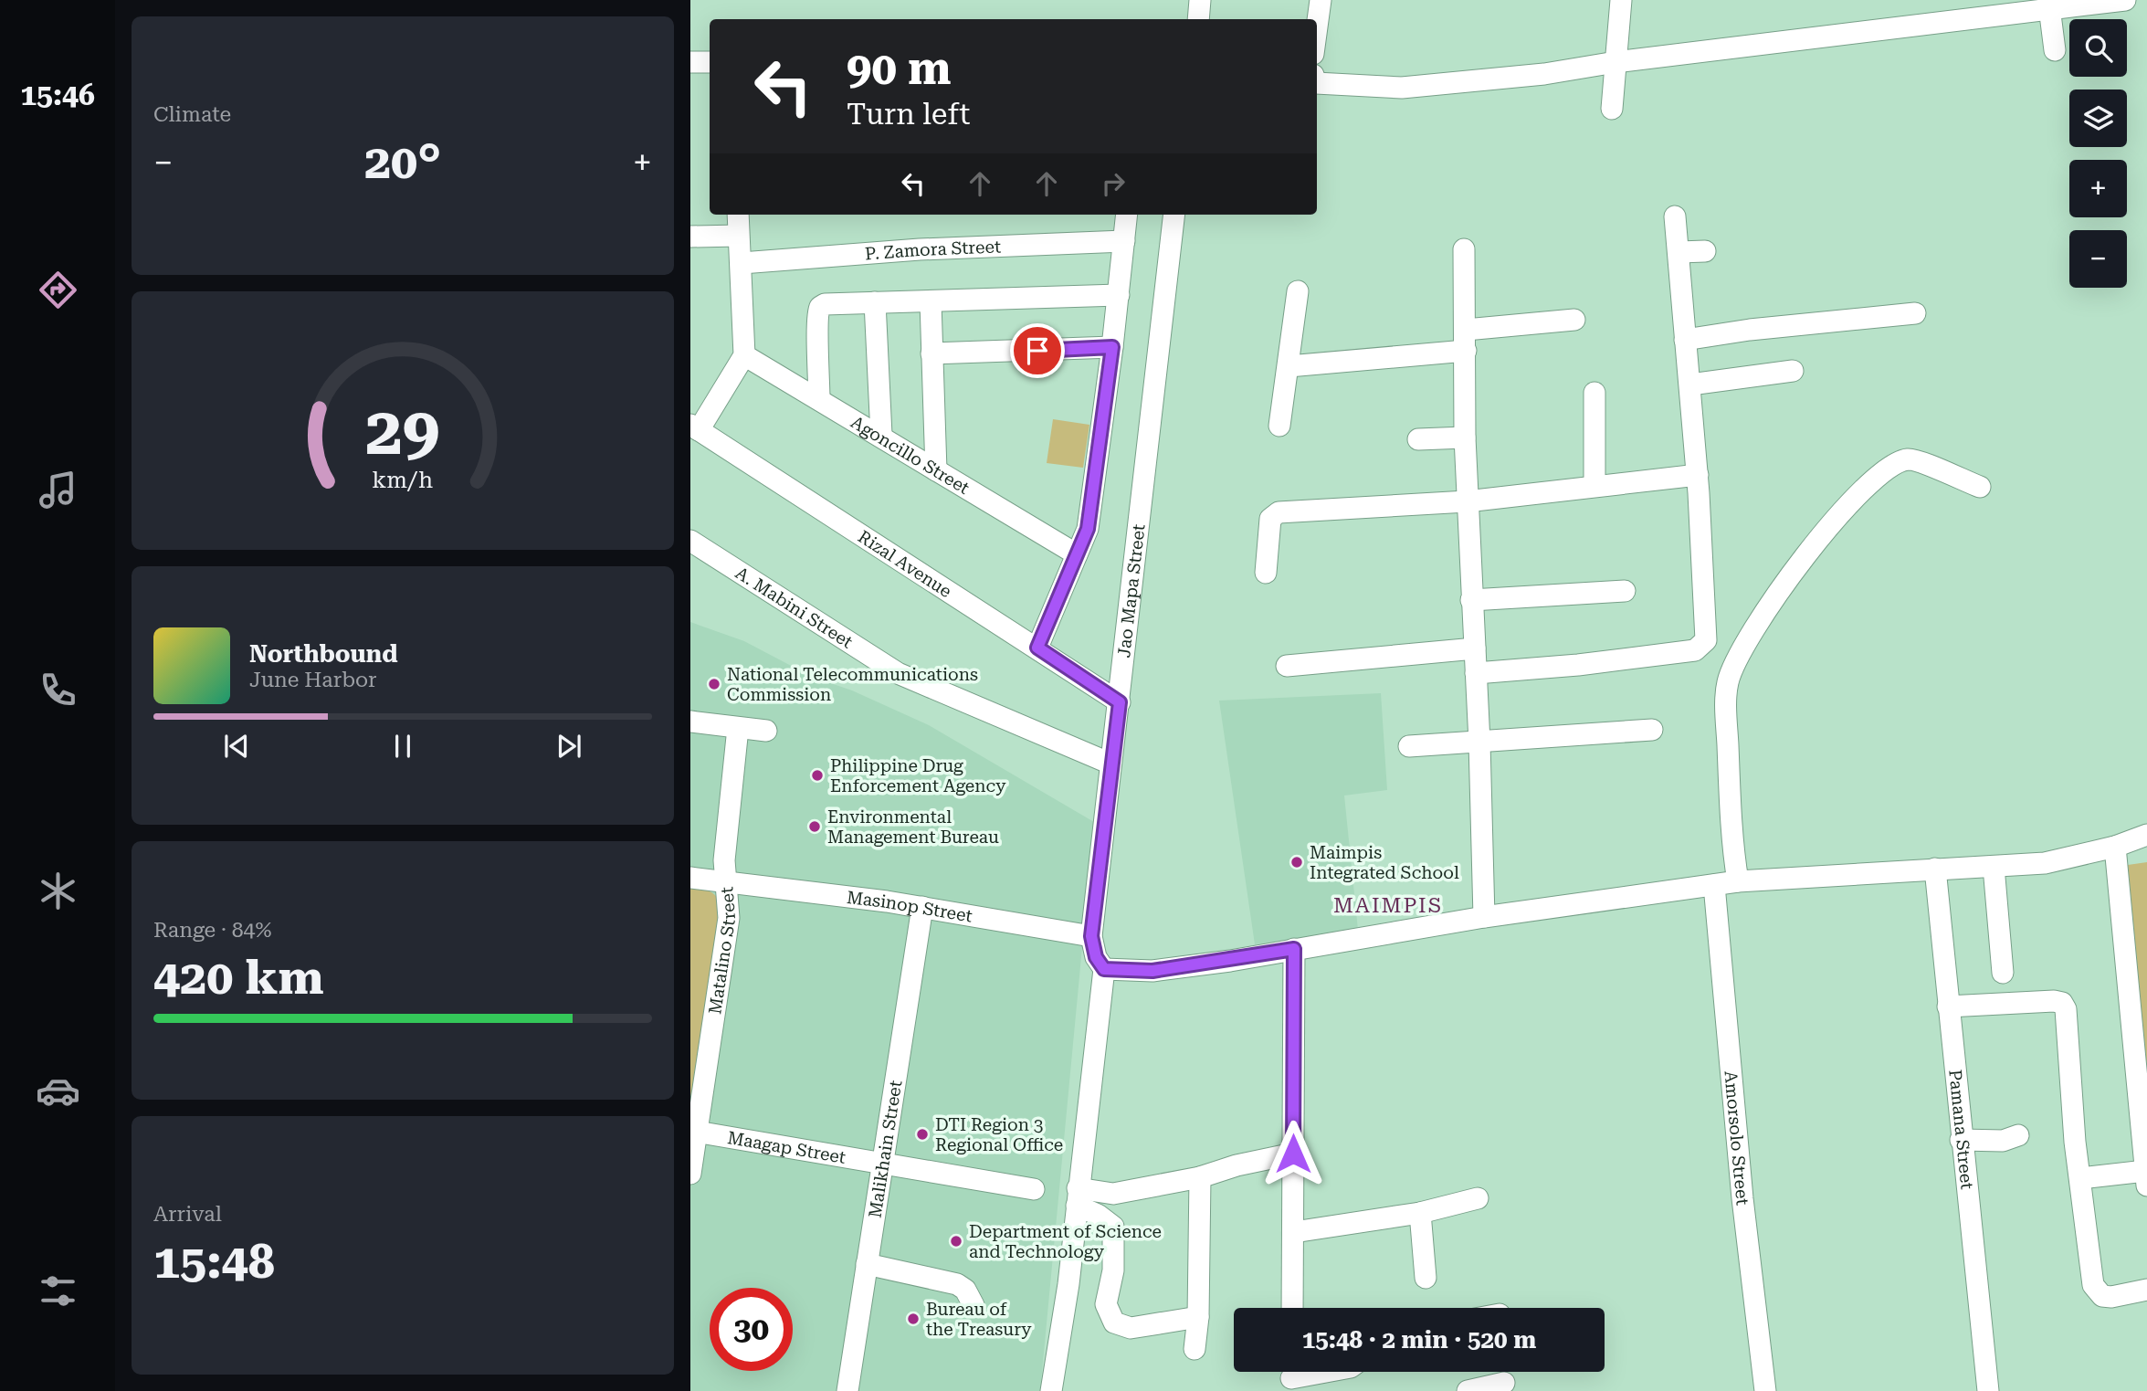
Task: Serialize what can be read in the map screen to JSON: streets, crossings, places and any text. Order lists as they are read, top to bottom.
{
  "streets": {
    "street": [
      "P. Zamora Street",
      "Agoncillo Street",
      "Rizal Avenue",
      "Jao Mapa Street",
      "A. Mabini Street",
      "Masinop Street",
      "Matalino Street",
      "Pamana Street",
      "Amorsolo Street",
      "Maagap Street",
      "Malikhain Street"
    ]
  },
  "crossings": [
    ["Rizal Avenue", "Jao Mapa Street"],
    ["Jao Mapa Street", "A. Mabini Street"],
    ["Jao Mapa Street", "Masinop Street"],
    ["Masinop Street", "Matalino Street"],
    ["Masinop Street", "Malikhain Street"],
    ["Matalino Street", "Maagap Street"],
    ["Maagap Street", "Malikhain Street"]
  ],
  "districts": ["MAIMPIS"],
  "places": [
    "National Telecommunications Commission",
    "Philippine Drug Enforcement Agency",
    "Environmental Management Bureau",
    "Maimpis Integrated School",
    "DTI Region 3 Regional Office",
    "Department of Science and Technology",
    "Bureau of the Treasury"
  ],
  "page": {
    "tabs": "15:46",
    "tile": [
      "Climate",
      ["Range · 84%", "420 km"],
      ["Arrival", "15:48"]
    ],
    "map_buttons": ["+", "−"],
    "turn": ["90 m", "Turn left"],
    "heat": ["−", "20°", "+"],
    "song": ["Northbound", "June Harbor"],
    "limit": "30",
    "trip": "15:48 · 2 min · 520 m",
    "gauge": ["29", "km/h"]
  }
}
